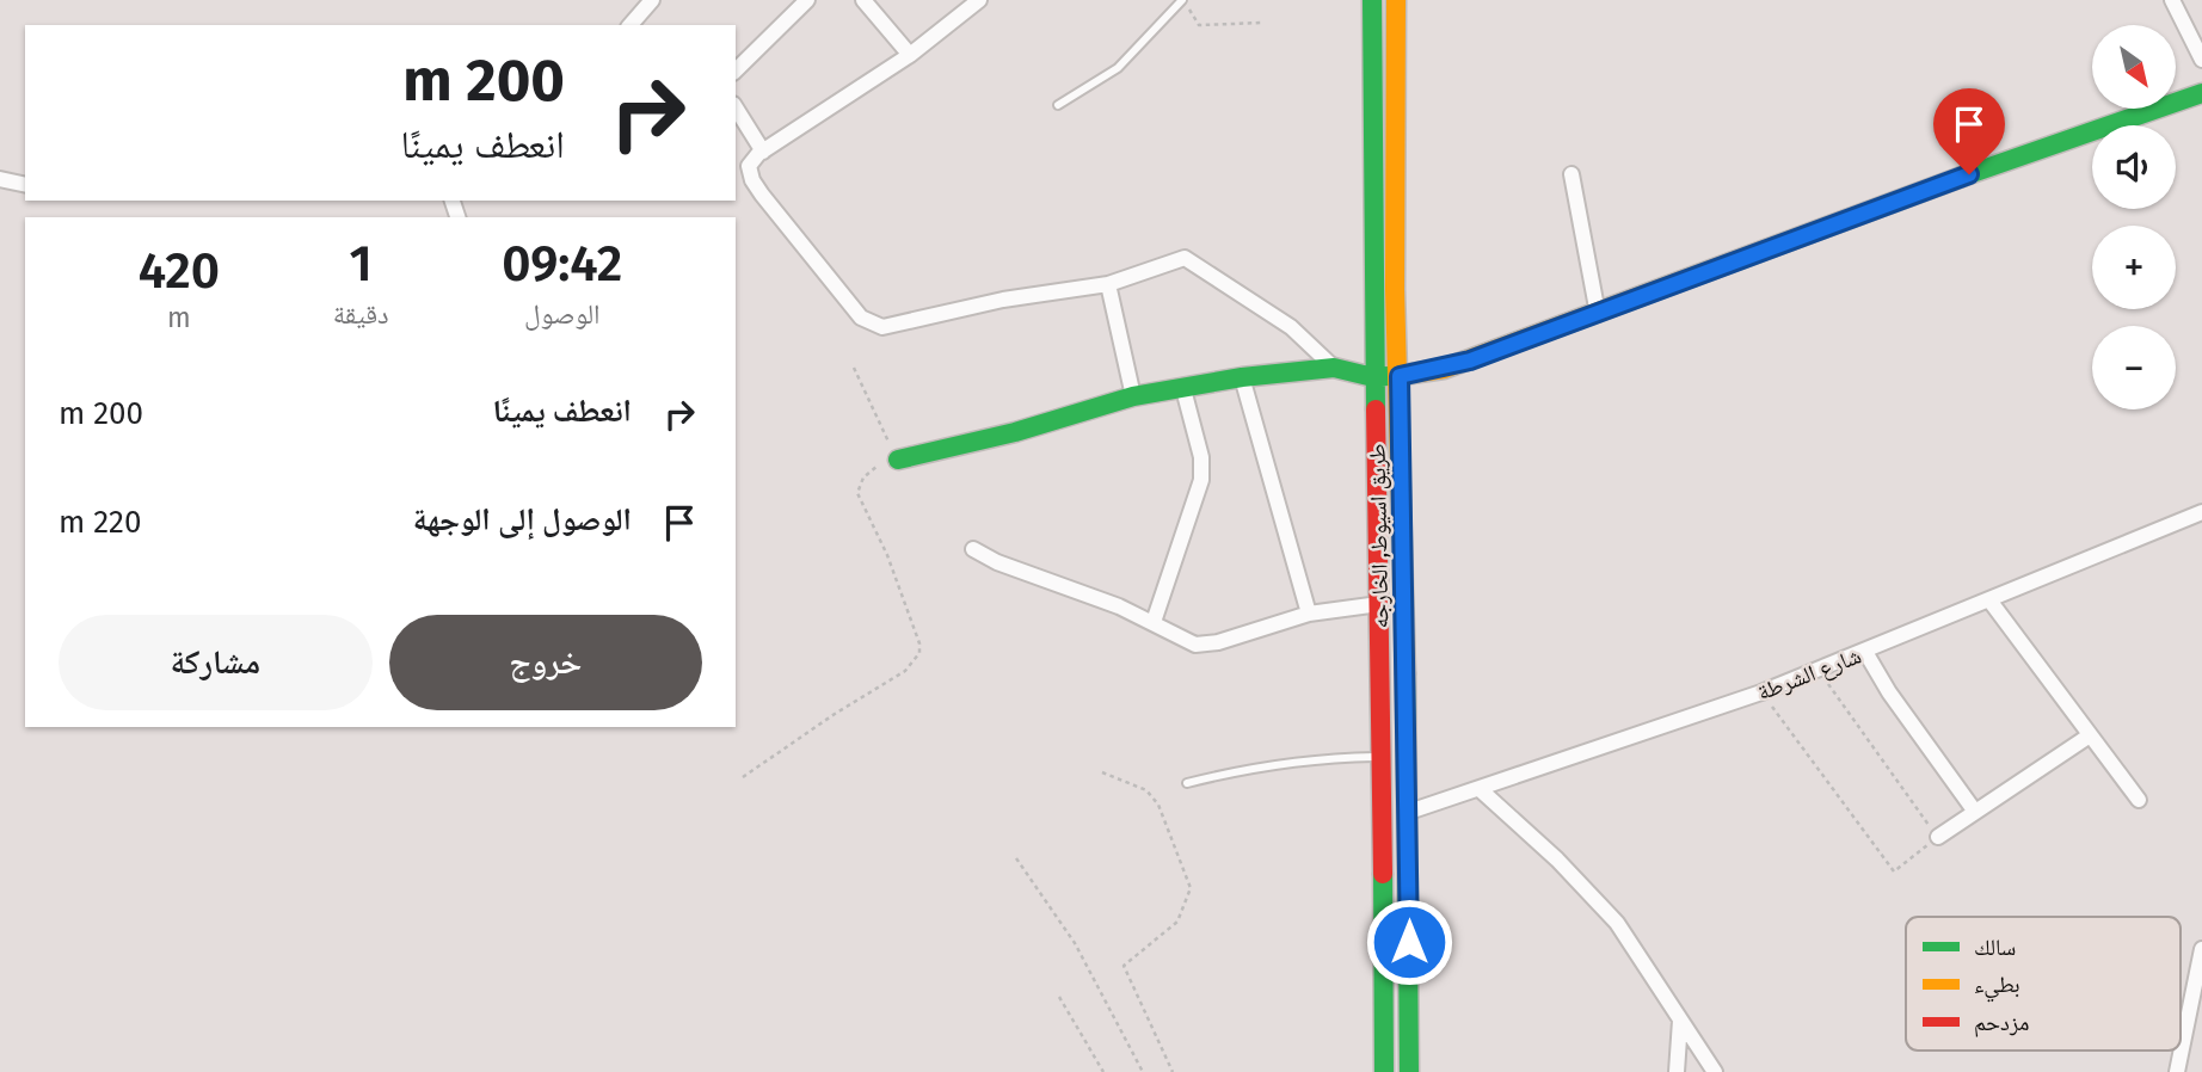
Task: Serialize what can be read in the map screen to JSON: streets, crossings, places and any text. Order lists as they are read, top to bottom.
{
  "streets": {
    "main road": ["طريق اسيوط, الخارجه"],
    "street": ["شارع الشرطة"]
  },
  "crossings": [
    ["طريق اسيوط, الخارجه", "شارع الشرطة"]
  ],
  "legend": ["سالك", "بطيء", "مزدحم"],
  "north": "bottom right",
  "page": {
    "map_buttons": ["+", "−"],
    "turn": ["200 m", "انعطف يمينًا"],
    "eta": [
      "09:42",
      "الوصول",
      "1",
      "دقيقة",
      "420",
      "m"
    ],
    "list": [
      {
        "name": "انعطف يمينًا",
        "value": "200 m"
      },
      {
        "name": "الوصول إلى الوجهة",
        "value": "220 m"
      }
    ],
    "buttons": ["خروج", "مشاركة"]
  }
}
